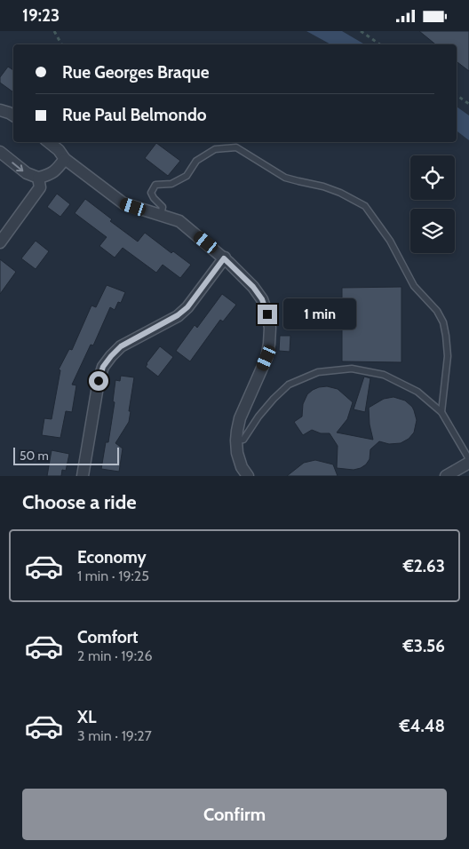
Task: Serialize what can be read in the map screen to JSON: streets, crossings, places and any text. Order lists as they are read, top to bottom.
{
  "scale_bar": "50 m",
  "page": {
    "status": "19:23",
    "banner": ["Rue Georges Braque", "Rue Paul Belmondo"],
    "bubble": "1 min",
    "scale": "50 m",
    "heading": "Choose a ride",
    "list": [
      {
        "name": "Economy",
        "note": "1 min · 19:25",
        "value": "€2.63"
      },
      {
        "name": "Comfort",
        "note": "2 min · 19:26",
        "value": "€3.56"
      },
      {
        "name": "XL",
        "note": "3 min · 19:27",
        "value": "€4.48"
      }
    ],
    "buttons": "Confirm"
  }
}
